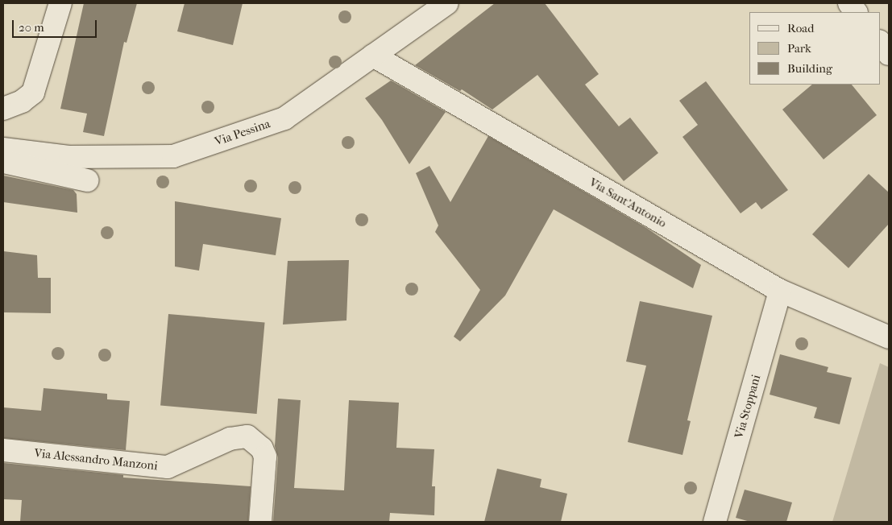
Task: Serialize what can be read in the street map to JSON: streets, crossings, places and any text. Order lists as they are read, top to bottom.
{
  "streets": {
    "street": [
      "Via Pessina",
      "Via Sant'Antonio",
      "Via Stoppani",
      "Via Alessandro Manzoni"
    ]
  },
  "crossings": [
    ["Via Pessina", "Via Sant'Antonio"],
    ["Via Sant'Antonio", "Via Stoppani"]
  ],
  "legend": ["Road", "Park", "Building"],
  "scale_bar": "20 m"
}
